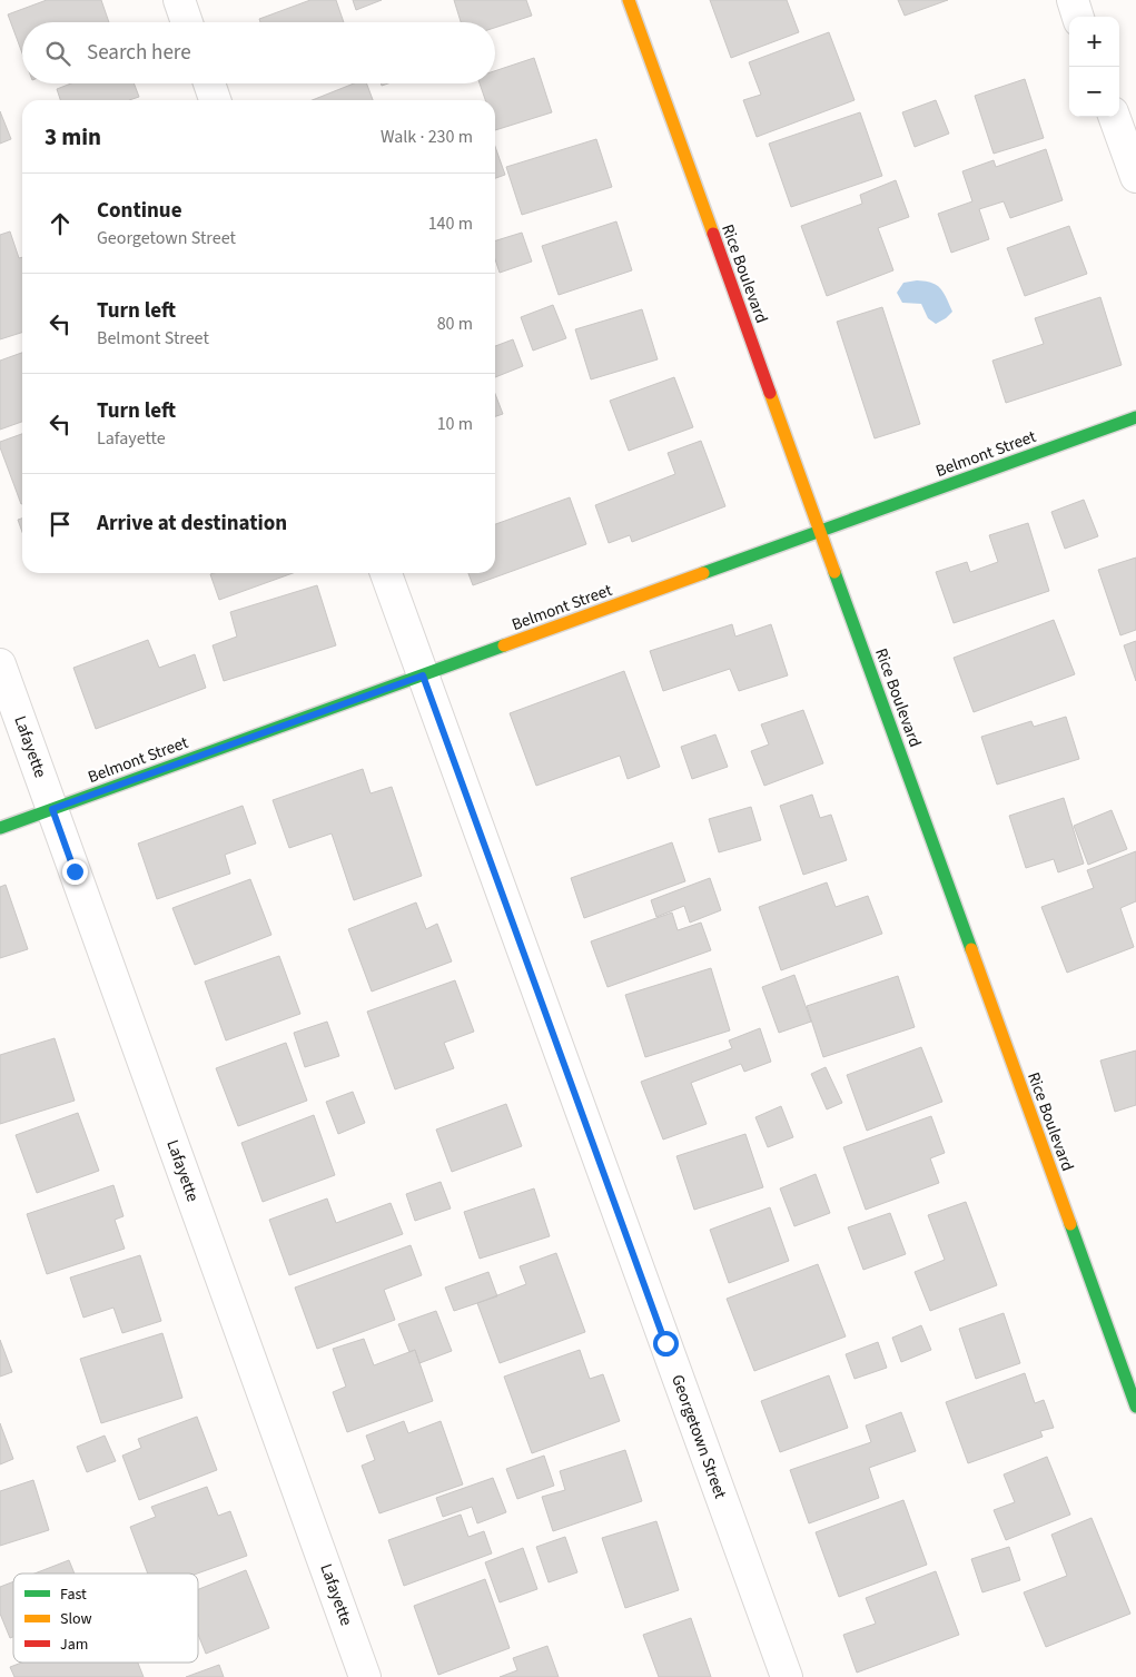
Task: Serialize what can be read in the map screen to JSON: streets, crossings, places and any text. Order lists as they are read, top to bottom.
{
  "streets": {
    "main road": ["Rice Boulevard", "Belmont Street"],
    "street": ["Lafayette", "Georgetown Street"]
  },
  "crossings": [
    ["Rice Boulevard", "Belmont Street"],
    ["Belmont Street", "Lafayette"],
    ["Belmont Street", "Georgetown Street"]
  ],
  "legend": ["Fast", "Slow", "Jam"],
  "page": {
    "map_buttons": ["+", "−"],
    "search": "Search here",
    "heading": ["3 min", "Walk · 230 m"],
    "list": [
      ["Continue", "Georgetown Street", "140 m"],
      ["Turn left", "Belmont Street", "80 m"],
      ["Turn left", "Lafayette", "10 m"],
      "Arrive at destination"
    ]
  }
}
